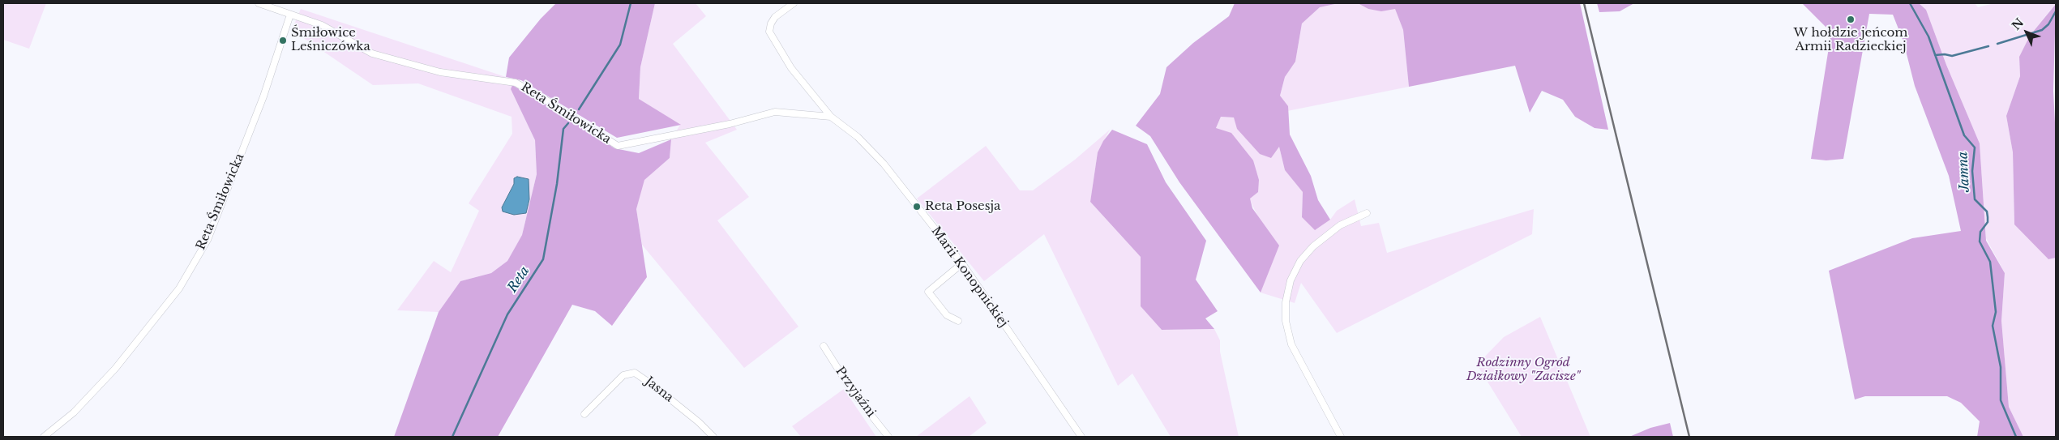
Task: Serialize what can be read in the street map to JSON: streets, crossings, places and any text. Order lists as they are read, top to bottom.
{
  "streets": {
    "street": [
      "Reta Śmiłowicka",
      "Marii Konopnickiej",
      "Jasna",
      "Przyjaźni"
    ]
  },
  "crossings": [
    ["Reta Śmiłowicka", "Marii Konopnickiej"]
  ],
  "water": ["Jamna", "Reta"],
  "parks": ["Rodzinny Ogród Działkowy \"Zacisze\""],
  "places": ["W hołdzie jeńcom Armii Radzieckiej", "Śmiłowice Leśniczówka", "Reta Posesja"],
  "north": "top left"
}
